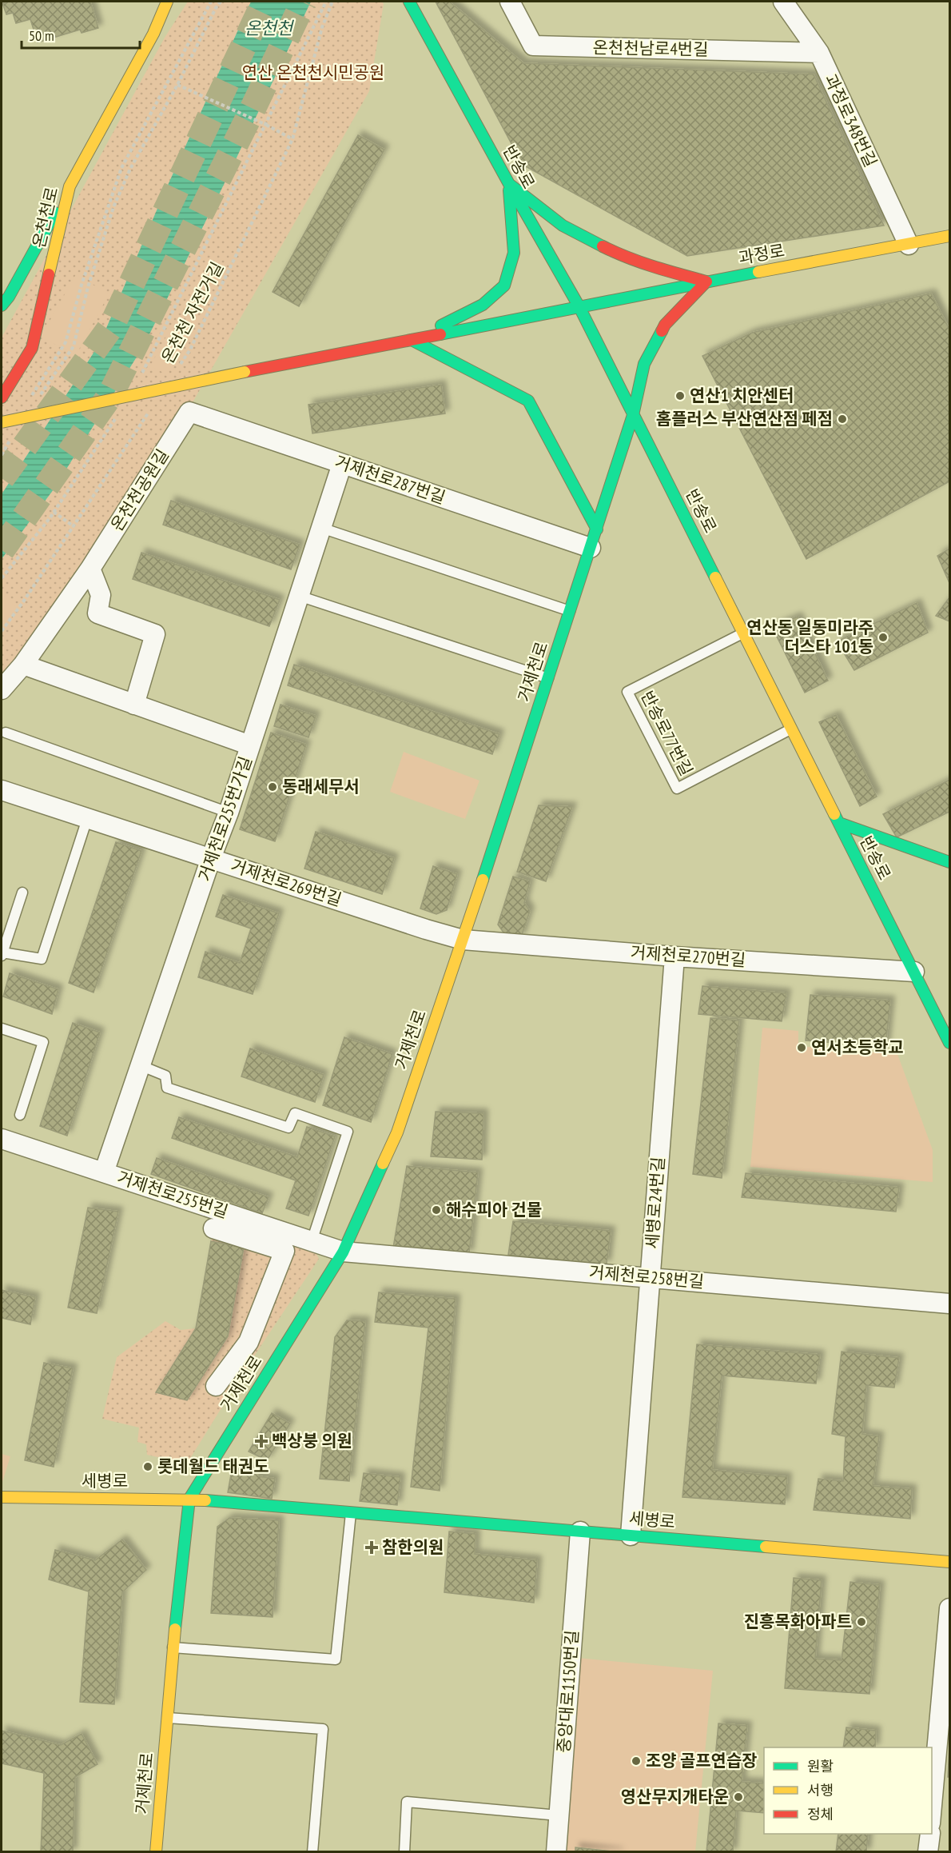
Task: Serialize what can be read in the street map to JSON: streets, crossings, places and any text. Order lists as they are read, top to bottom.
{
  "streets": {
    "main road": [
      "반송로",
      "온천천로",
      "과정로",
      "거제천로",
      "세병로"
    ],
    "street": [
      "온천천남로4번길",
      "과정로348번길",
      "거제천로287번길",
      "온천천공원길",
      "거제천로255번가길",
      "거제천로269번길",
      "거제천로270번길",
      "거제천로255번길",
      "세병로24번길",
      "거제천로258번길",
      "중앙대로1150번길"
    ],
    "lane": ["반송로77번길"],
    "path": ["온천천 자전거길"]
  },
  "crossings": [
    ["온천천남로4번길", "과정로348번길"],
    ["과정로348번길", "과정로"],
    ["반송로", "과정로"],
    ["반송로", "거제천로"],
    ["반송로", "반송로77번길"],
    ["반송로", "거제천로270번길"],
    ["과정로", "거제천로"],
    ["거제천로287번길", "온천천공원길"],
    ["거제천로287번길", "거제천로"],
    ["거제천로287번길", "거제천로255번가길"],
    ["거제천로", "거제천로269번길"],
    ["거제천로", "거제천로270번길"],
    ["거제천로", "거제천로255번길"],
    ["거제천로", "거제천로258번길"],
    ["거제천로", "세병로"],
    ["거제천로255번가길", "거제천로269번길"],
    ["거제천로255번가길", "거제천로255번길"],
    ["거제천로269번길", "거제천로270번길"],
    ["거제천로270번길", "세병로24번길"],
    ["거제천로255번길", "거제천로258번길"],
    ["세병로24번길", "거제천로258번길"],
    ["세병로24번길", "세병로"],
    ["세병로", "중앙대로1150번길"]
  ],
  "water": ["온천천"],
  "parks": ["연산 온천천시민공원"],
  "places": {
    "other": [
      "연산1 치안센터",
      "홈플러스 부산연산점 페점",
      "연산동 일동미라주 더스타 101동",
      "동래세무서",
      "연서초등학교",
      "해수피아 건물",
      "롯데월드 태권도",
      "진흥목화아파트",
      "조양 골프연습장",
      "영산무지개타운"
    ],
    "health": ["백상붕 의원", "참한의원"]
  },
  "legend": ["원활", "서행", "정체"],
  "scale_bar": "50 m"
}
